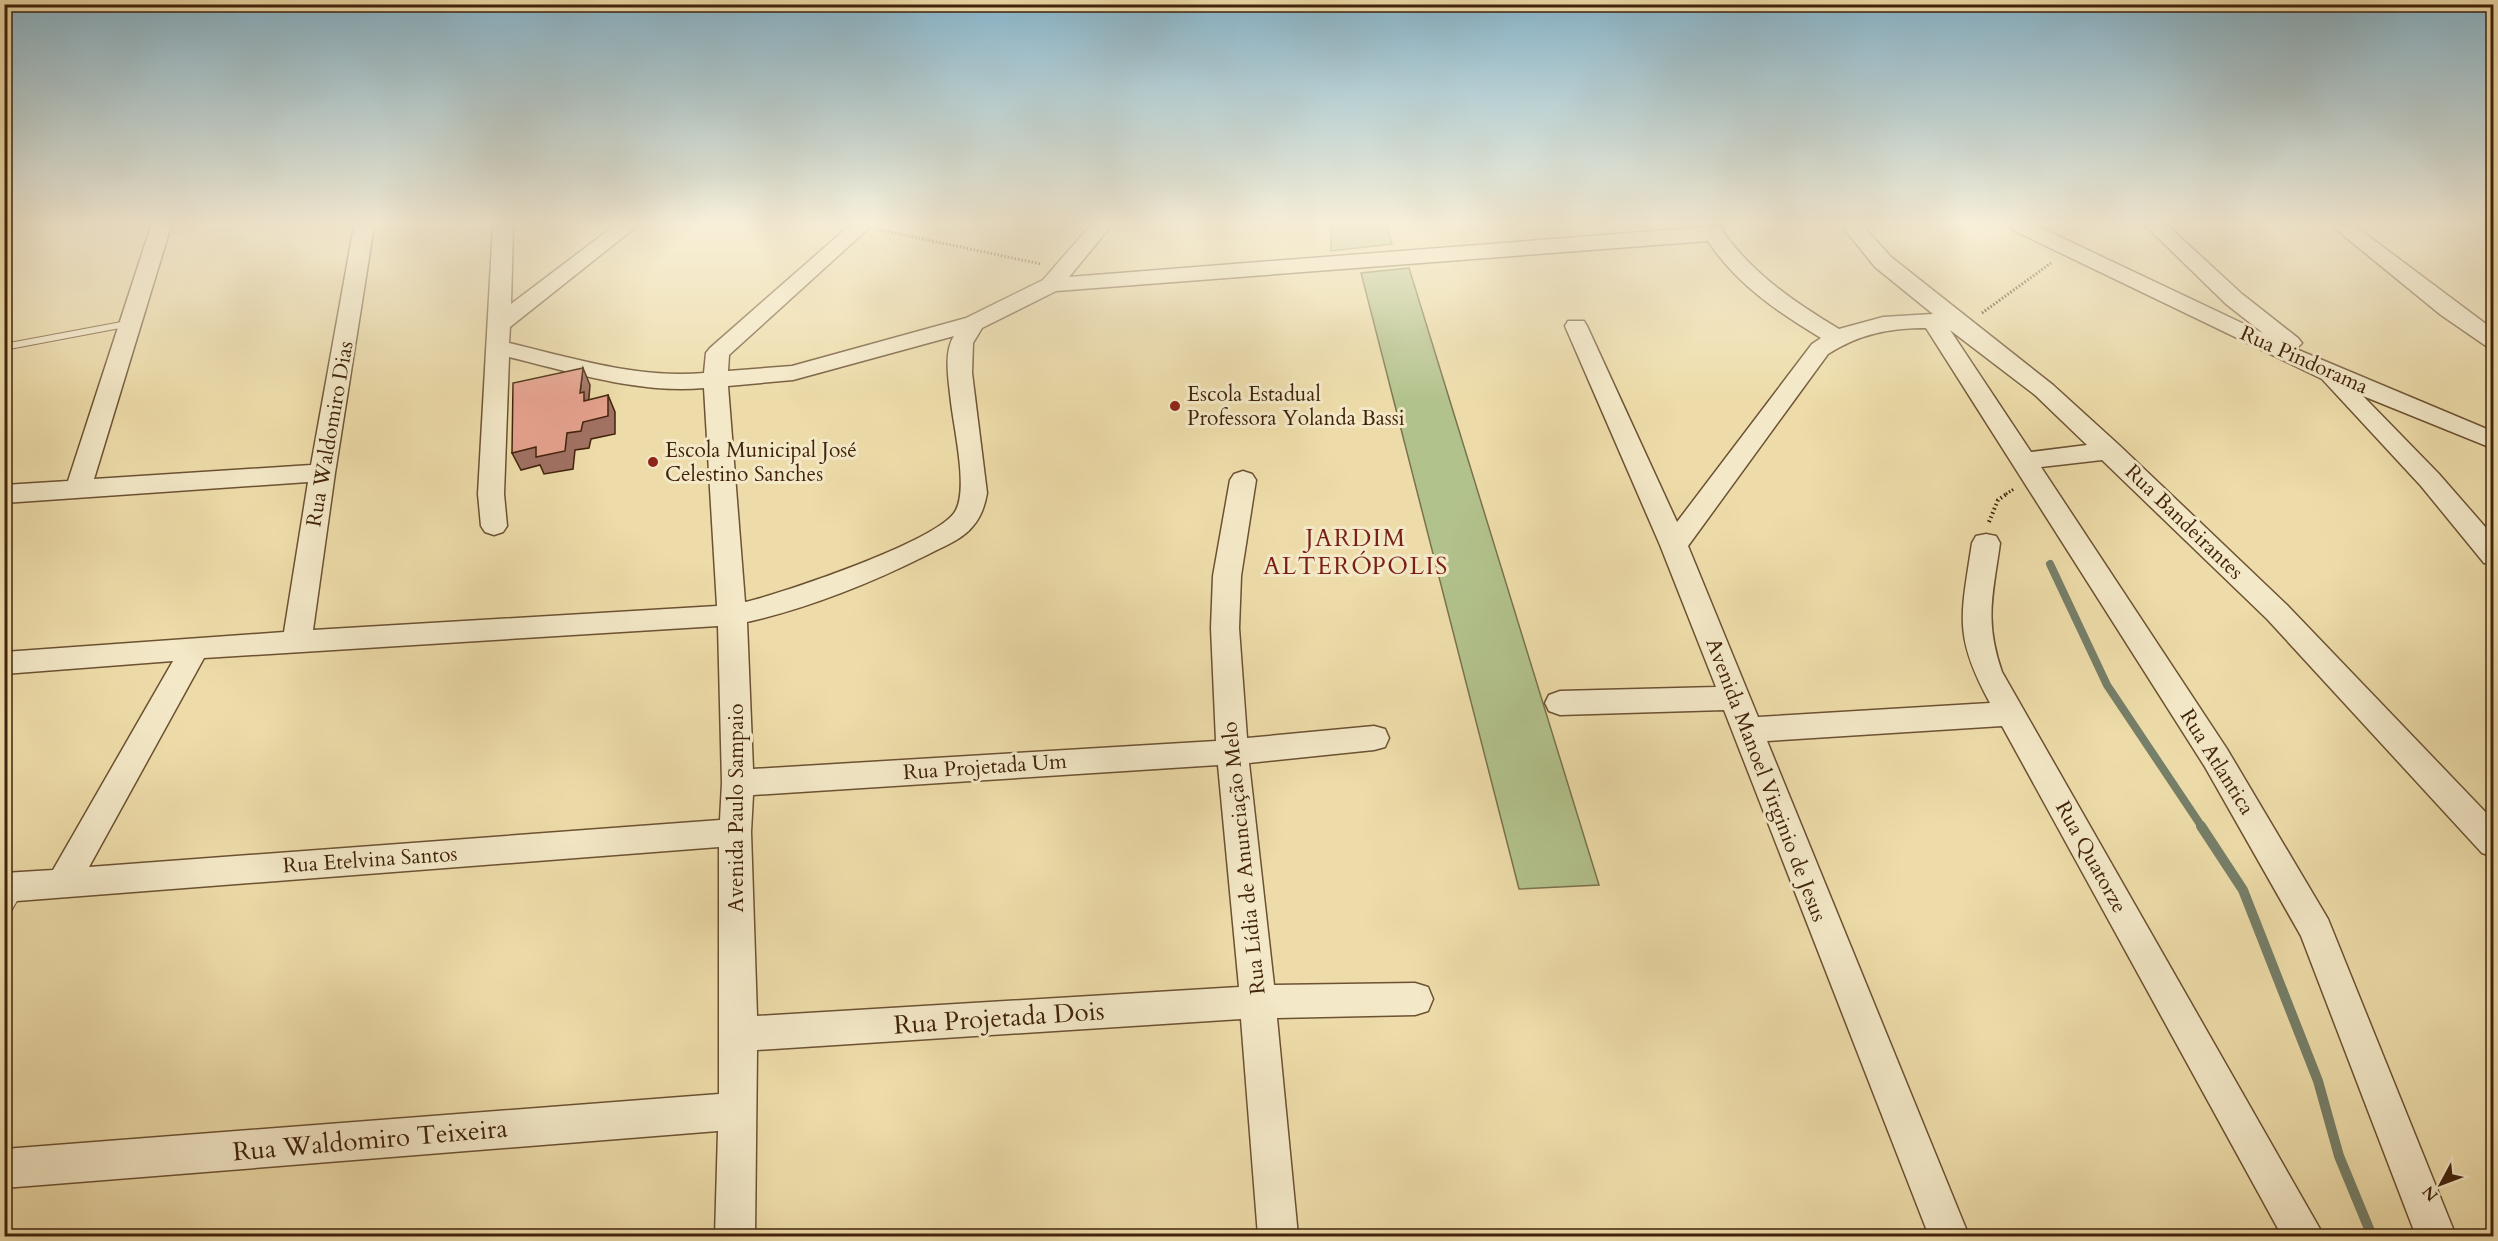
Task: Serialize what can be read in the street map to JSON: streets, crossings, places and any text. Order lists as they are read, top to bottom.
{
  "streets": {
    "street": [
      "Rua Pindorama",
      "Rua Waldomiro Dias",
      "Rua Bandeirantes",
      "Rua Atlantica",
      "Rua Projetada Um",
      "Avenida Manoel Virginio de Jesus",
      "Avenida Paulo Sampaio",
      "Rua Quatorze",
      "Rua Lídia de Anunciação Melo",
      "Rua Etelvina Santos",
      "Rua Projetada Dois",
      "Rua Waldomiro Teixeira"
    ]
  },
  "crossings": [
    ["Rua Bandeirantes", "Rua Atlantica"],
    ["Rua Projetada Um", "Avenida Paulo Sampaio"],
    ["Rua Projetada Um", "Rua Lídia de Anunciação Melo"],
    ["Avenida Paulo Sampaio", "Rua Etelvina Santos"],
    ["Avenida Paulo Sampaio", "Rua Projetada Dois"],
    ["Avenida Paulo Sampaio", "Rua Waldomiro Teixeira"],
    ["Rua Lídia de Anunciação Melo", "Rua Projetada Dois"]
  ],
  "districts": ["JARDIM ALTERÓPOLIS"],
  "places": ["Escola Estadual Professora Yolanda Bassi", "Escola Municipal José Celestino Sanches"],
  "north": "bottom left"
}
